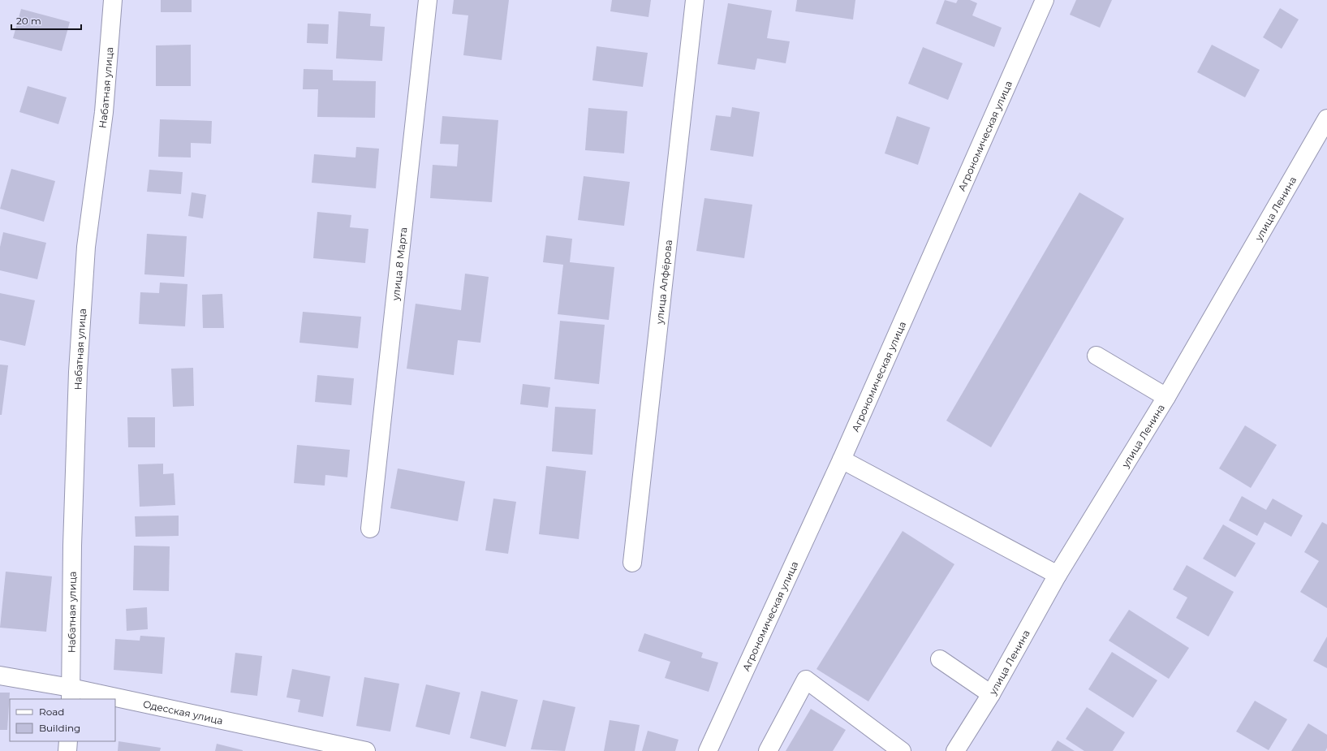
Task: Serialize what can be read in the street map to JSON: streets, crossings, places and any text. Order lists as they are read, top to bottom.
{
  "streets": {
    "street": [
      "Набатная улица",
      "Агрономическая улица",
      "улица Ленина",
      "улица 8 Марта",
      "улица Алфёрова",
      "Одесская улица"
    ]
  },
  "crossings": [
    ["Набатная улица", "Одесская улица"]
  ],
  "legend": ["Road", "Building"],
  "scale_bar": "20 m"
}
